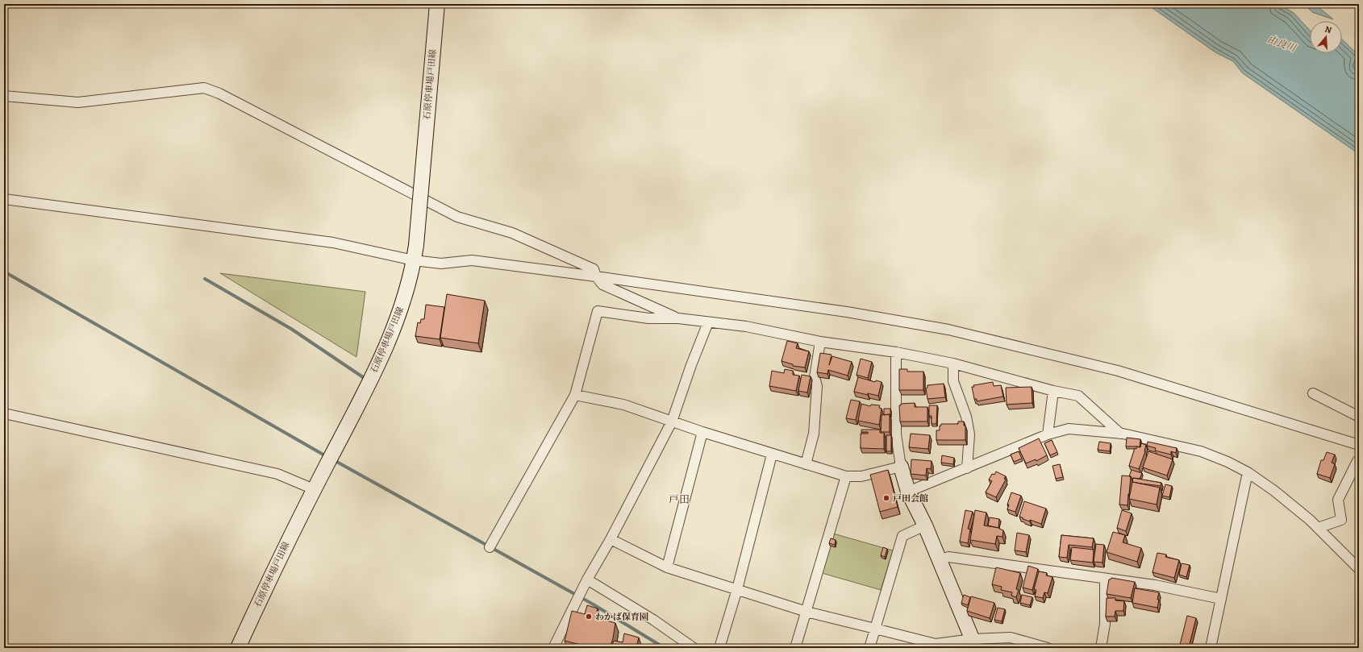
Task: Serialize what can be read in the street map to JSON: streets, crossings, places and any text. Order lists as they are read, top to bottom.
{
  "streets": {
    "main road": ["石原停車場戸田線"]
  },
  "districts": ["戸田"],
  "water": ["由良川"],
  "places": ["戸田会館", "わかば保育園"],
  "north": "top"
}
